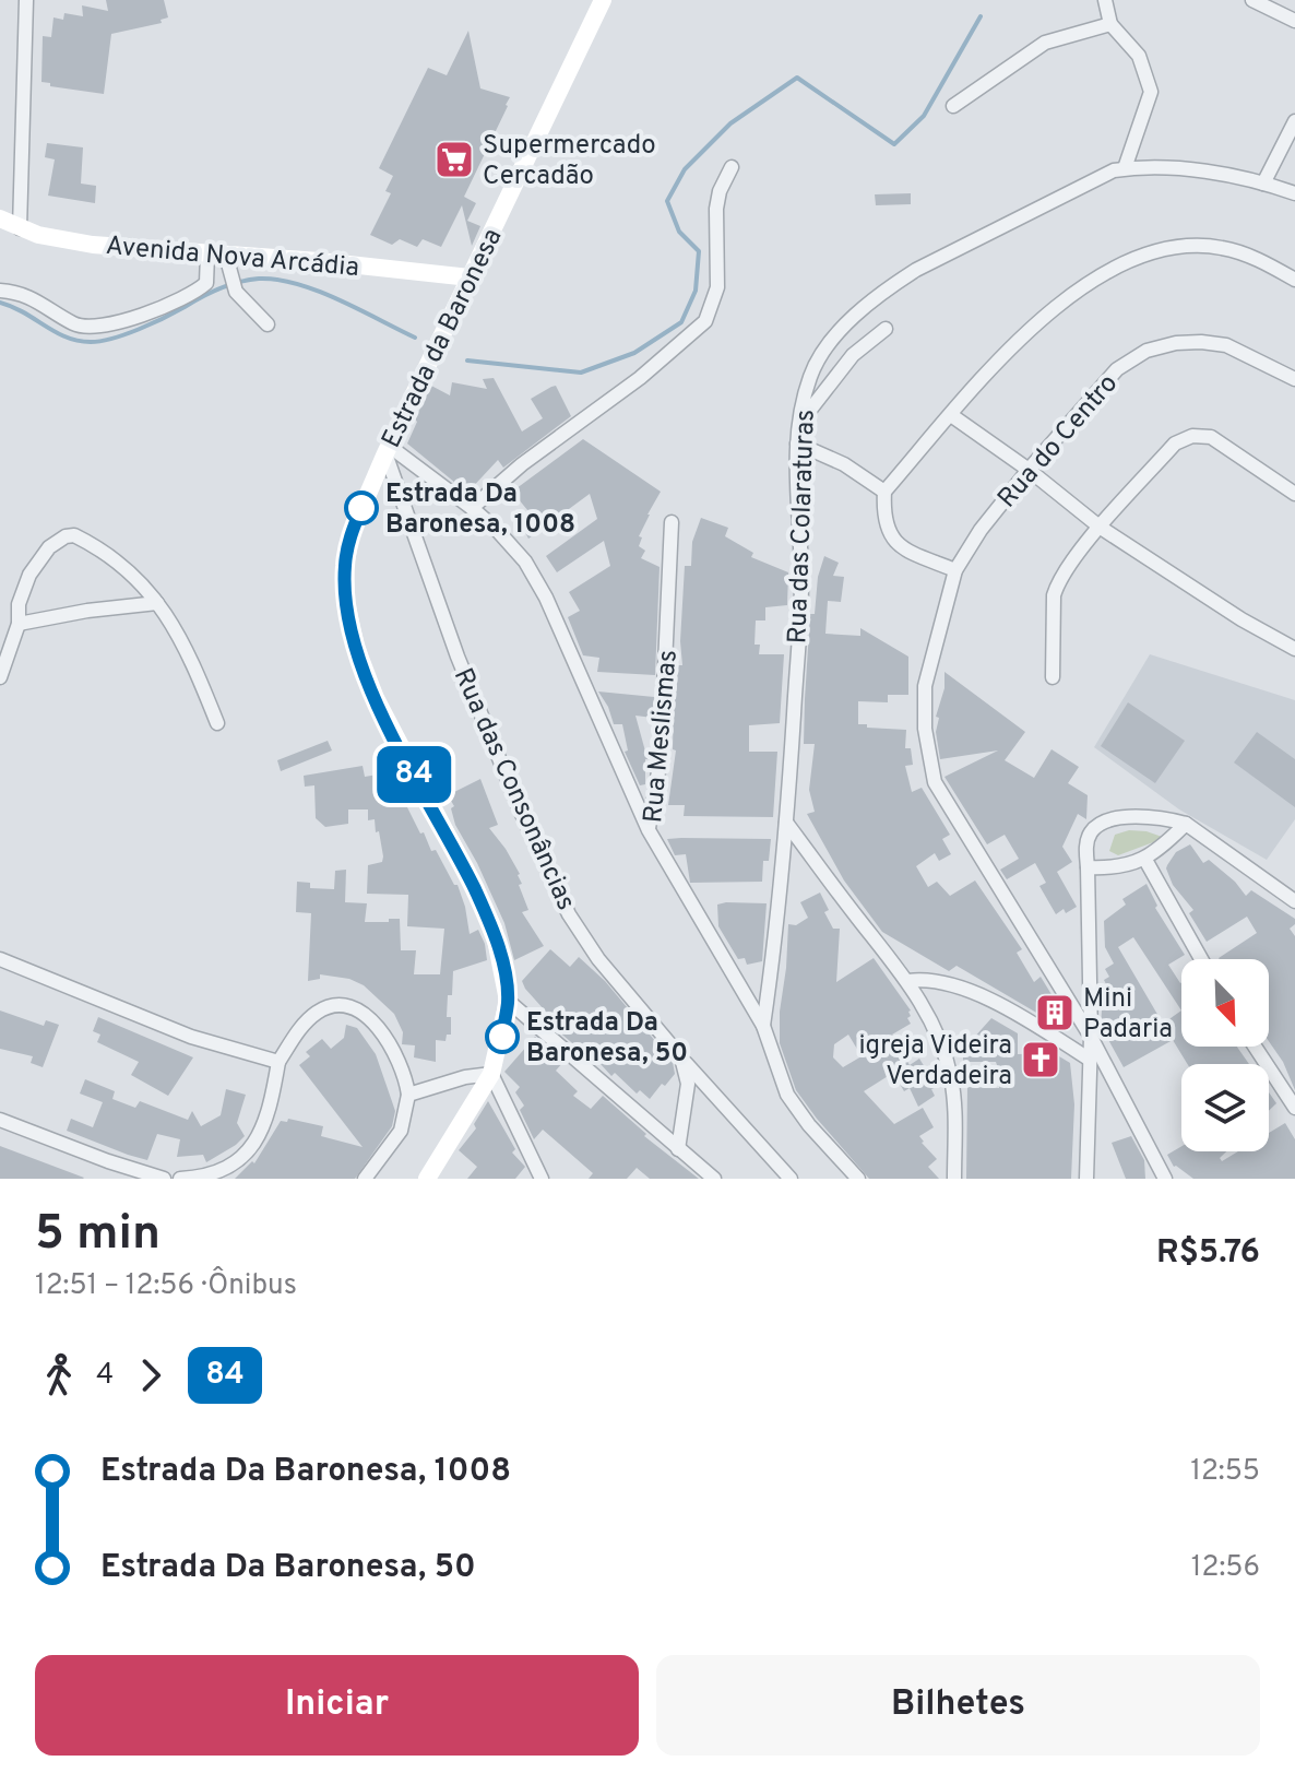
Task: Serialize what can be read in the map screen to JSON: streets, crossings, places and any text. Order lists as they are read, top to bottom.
{
  "streets": {
    "main road": ["Avenida Nova Arcádia", "Estrada da Baronesa"],
    "street": [
      "Rua do Centro",
      "Rua das Colaraturas",
      "Rua Meslismas",
      "Rua das Consonâncias"
    ]
  },
  "crossings": [
    ["Avenida Nova Arcádia", "Estrada da Baronesa"],
    ["Estrada da Baronesa", "Rua das Consonâncias"],
    ["Rua das Colaraturas", "Rua Meslismas"]
  ],
  "places": {
    "supermarket": ["Supermercado Cercadão"],
    "other": ["Estrada Da Baronesa, 1008", "Estrada Da Baronesa, 50"],
    "building": ["Mini Padaria"],
    "church": ["igreja Videira Verdadeira"]
  },
  "lines": ["bus line 84"],
  "north": "bottom right",
  "page": {
    "on_map": "84",
    "heading": ["5 min", "12:51 – 12:56 · Ônibus", "R$5.76"],
    "legs": ["4", "84"],
    "list": [
      {
        "name": "Estrada Da Baronesa, 1008",
        "value": "12:55"
      },
      {
        "name": "Estrada Da Baronesa, 50",
        "value": "12:56"
      }
    ],
    "buttons": ["Iniciar", "Bilhetes"]
  }
}
